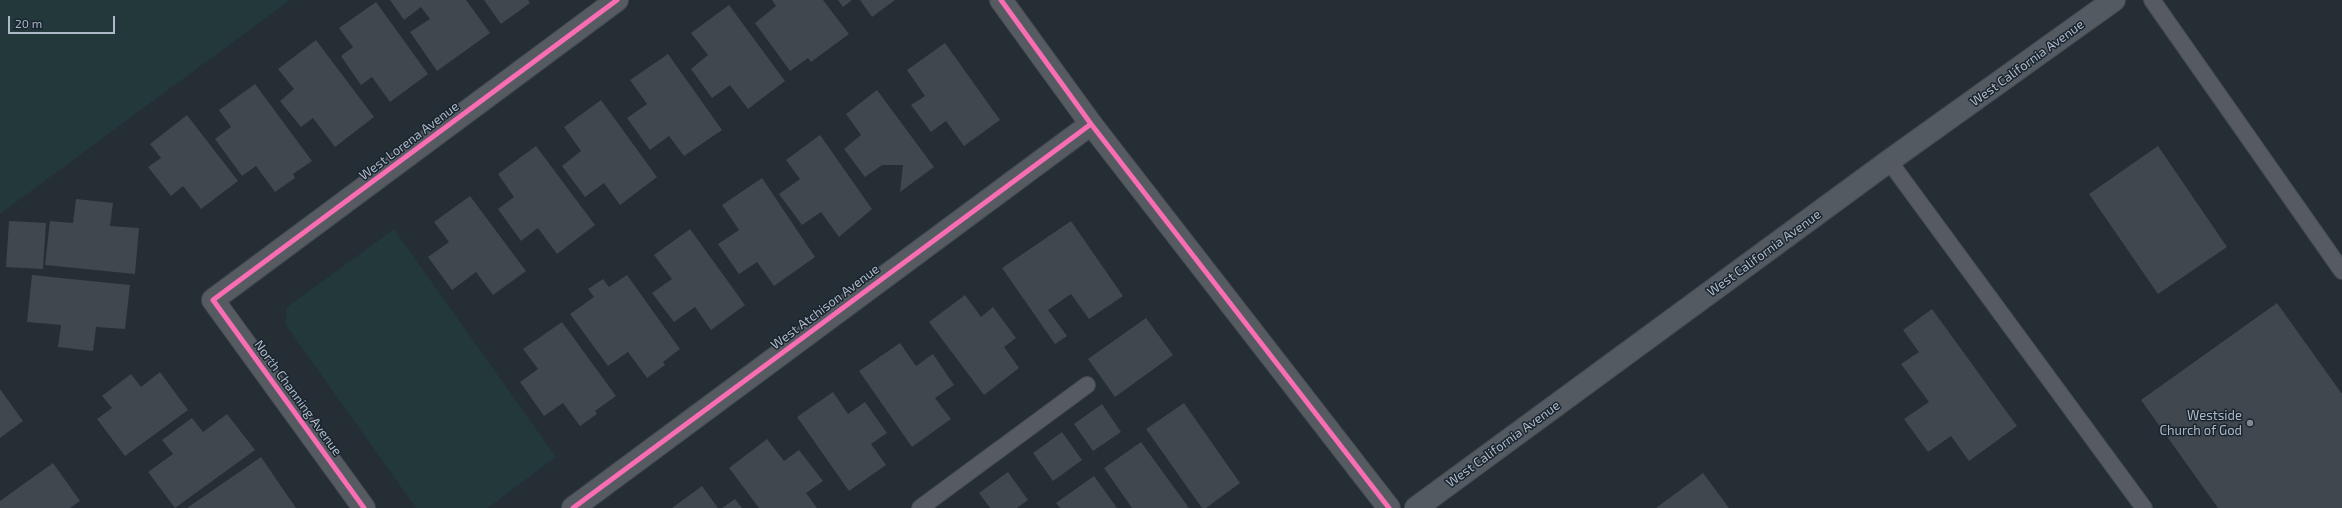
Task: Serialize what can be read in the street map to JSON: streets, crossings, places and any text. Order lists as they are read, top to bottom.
{
  "streets": {
    "main road": ["West California Avenue"],
    "street": ["West Lorena Avenue", "West Atchison Avenue", "North Channing Avenue"]
  },
  "crossings": [
    ["West Lorena Avenue", "North Channing Avenue"]
  ],
  "places": ["Westside Church of God"],
  "scale_bar": "20 m"
}
